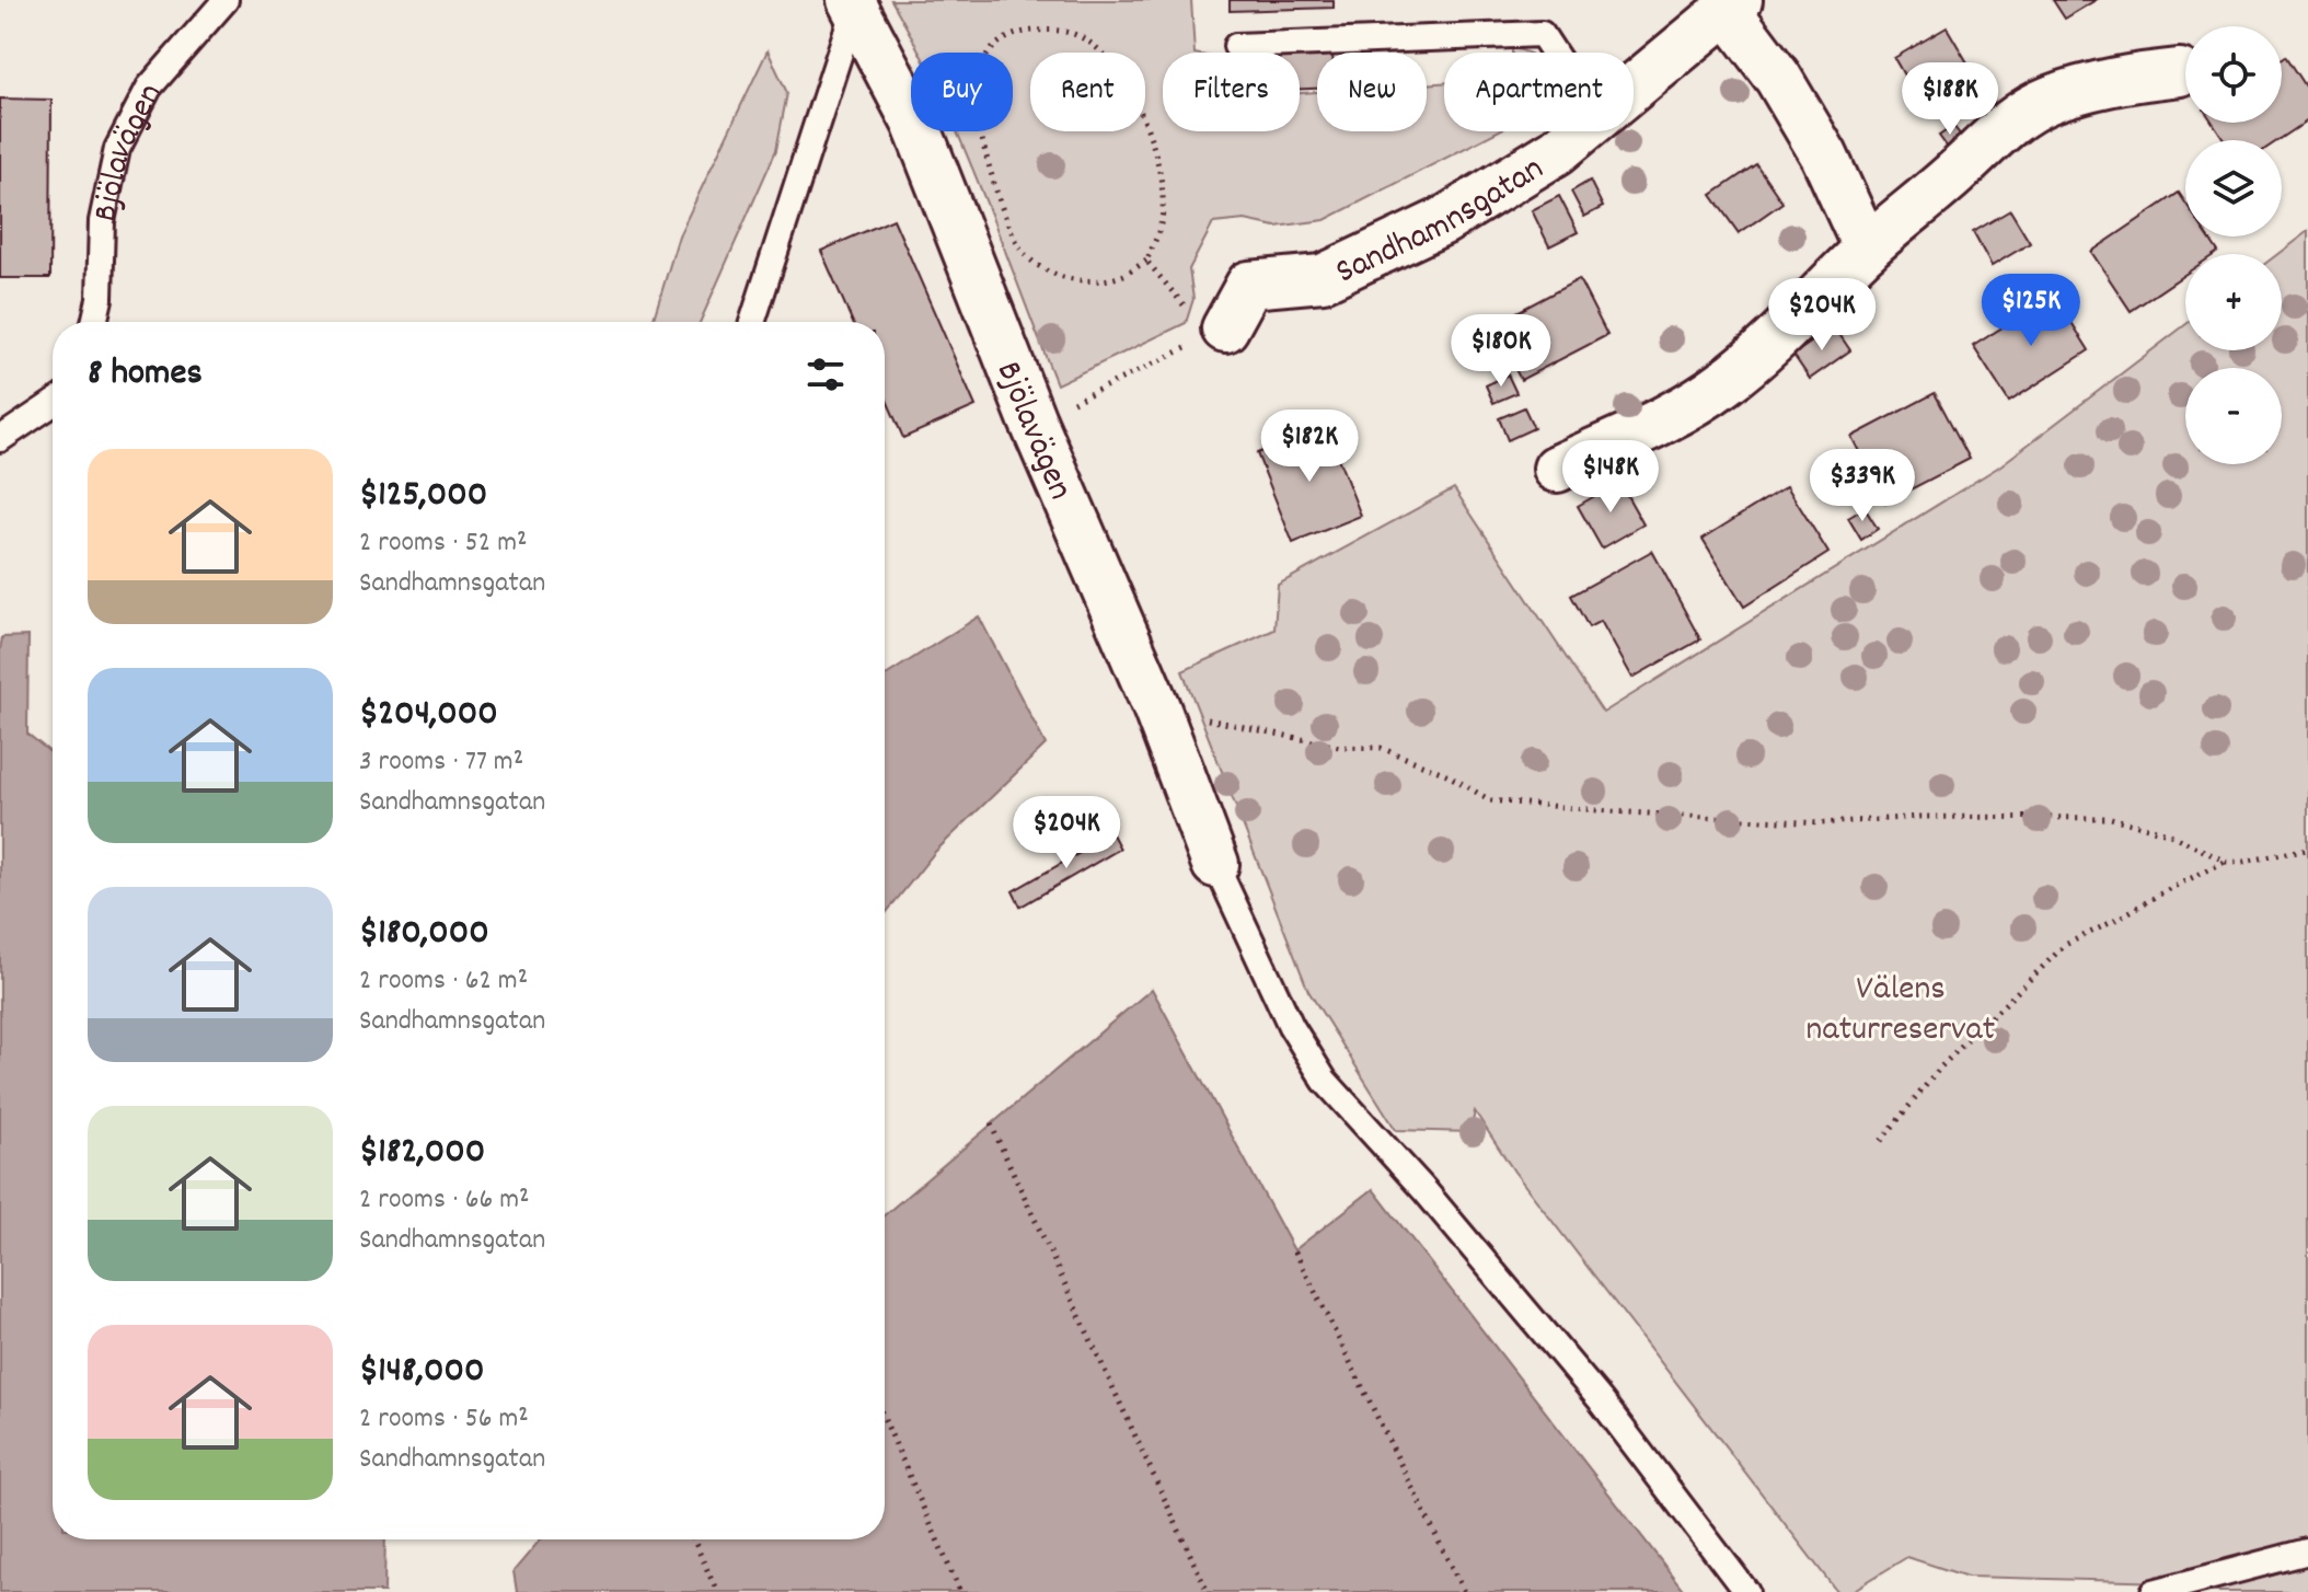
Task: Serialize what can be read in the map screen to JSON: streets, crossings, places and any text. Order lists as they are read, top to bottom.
{
  "streets": {
    "street": ["Bjölavägen", "Sandhamnsgatan"]
  },
  "parks": ["Välens naturreservat"],
  "page": {
    "map_buttons": ["+", "−"],
    "chip": [
      "Buy",
      "Rent",
      "Filters",
      "New",
      "Apartment"
    ],
    "price": [
      "$188K",
      "$125K",
      "$204K",
      "$180K",
      "$182K",
      "$148K",
      "$339K",
      "$204K"
    ],
    "heading": "8 homes",
    "list": [
      {
        "name": "$125,000",
        "note": "2 rooms · 52 m² · Sandhamnsgatan"
      },
      {
        "name": "$204,000",
        "note": "3 rooms · 77 m² · Sandhamnsgatan"
      },
      {
        "name": "$180,000",
        "note": "2 rooms · 62 m² · Sandhamnsgatan"
      },
      {
        "name": "$182,000",
        "note": "2 rooms · 66 m² · Sandhamnsgatan"
      },
      {
        "name": "$148,000",
        "note": "2 rooms · 56 m² · Sandhamnsgatan"
      }
    ]
  }
}
